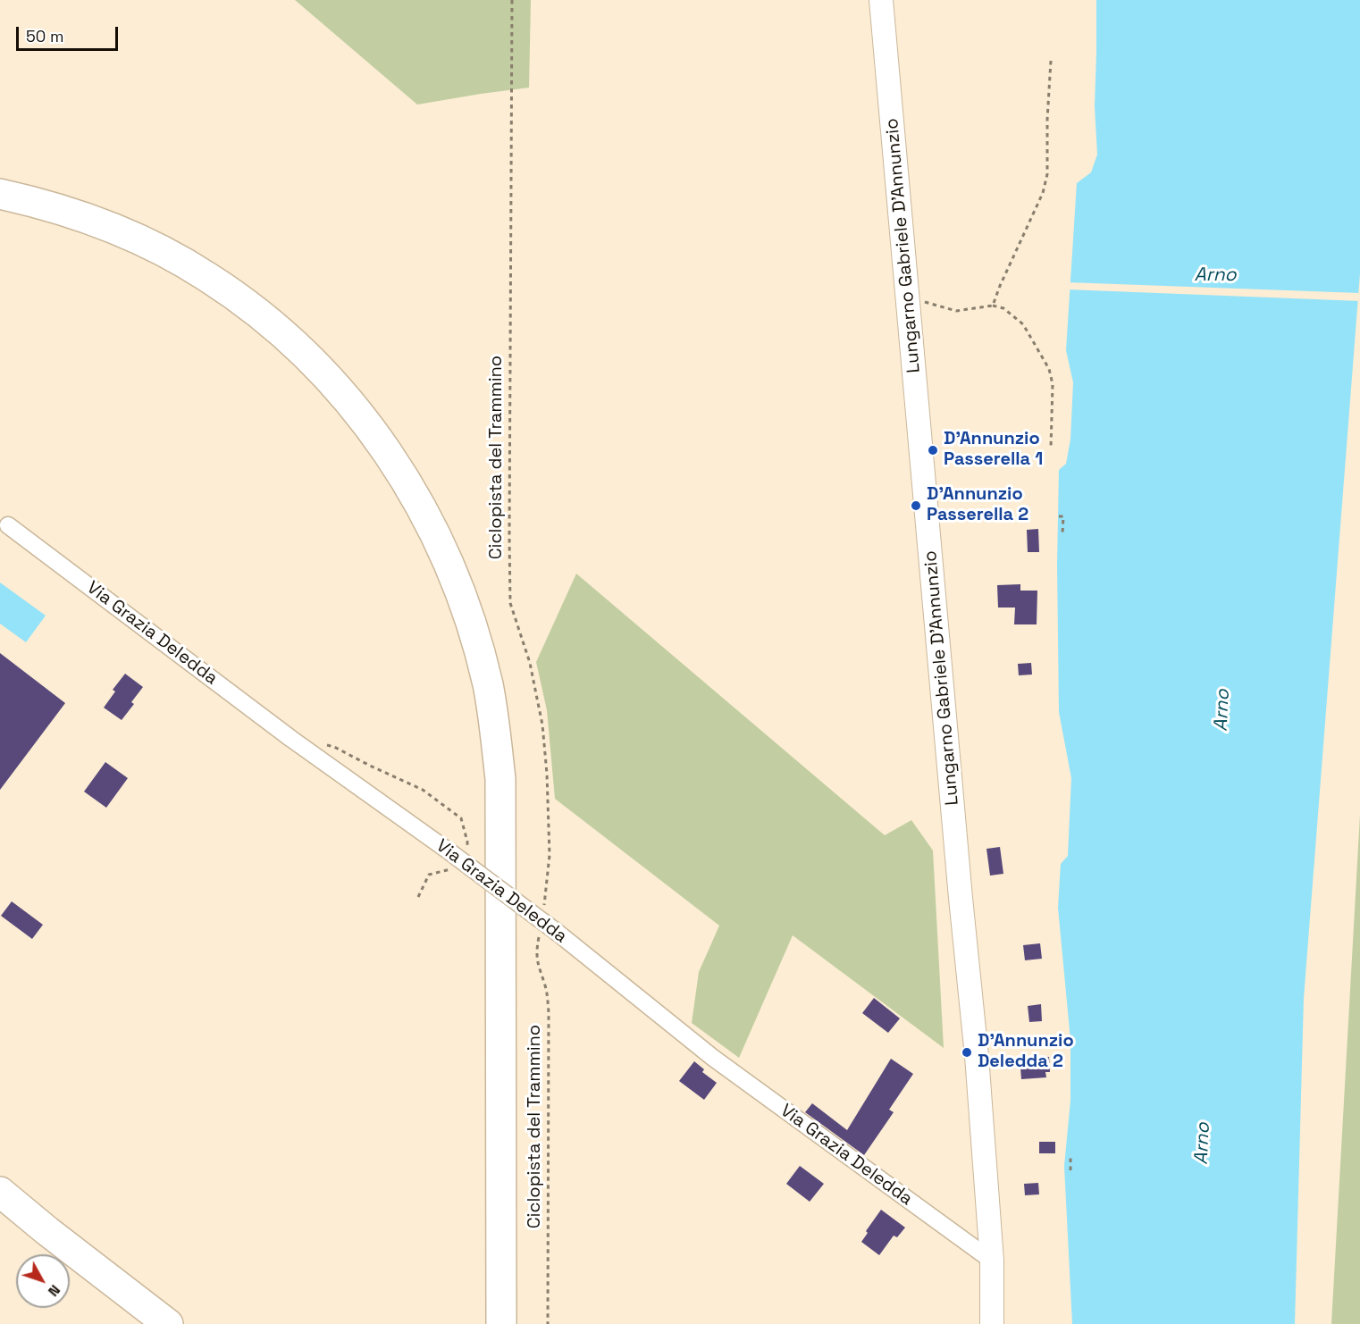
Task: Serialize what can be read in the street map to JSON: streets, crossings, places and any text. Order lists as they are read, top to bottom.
{
  "streets": {
    "main road": ["Lungarno Gabriele D'Annunzio"],
    "street": ["Via Grazia Deledda"],
    "path": ["Ciclopista del Trammino"]
  },
  "crossings": [
    ["Lungarno Gabriele D'Annunzio", "Via Grazia Deledda"]
  ],
  "water": ["Arno"],
  "places": ["D'Annunzio Passerella 1", "D'Annunzio Passerella 2", "D'Annunzio Deledda 2"],
  "scale_bar": "50 m",
  "north": "bottom right"
}
